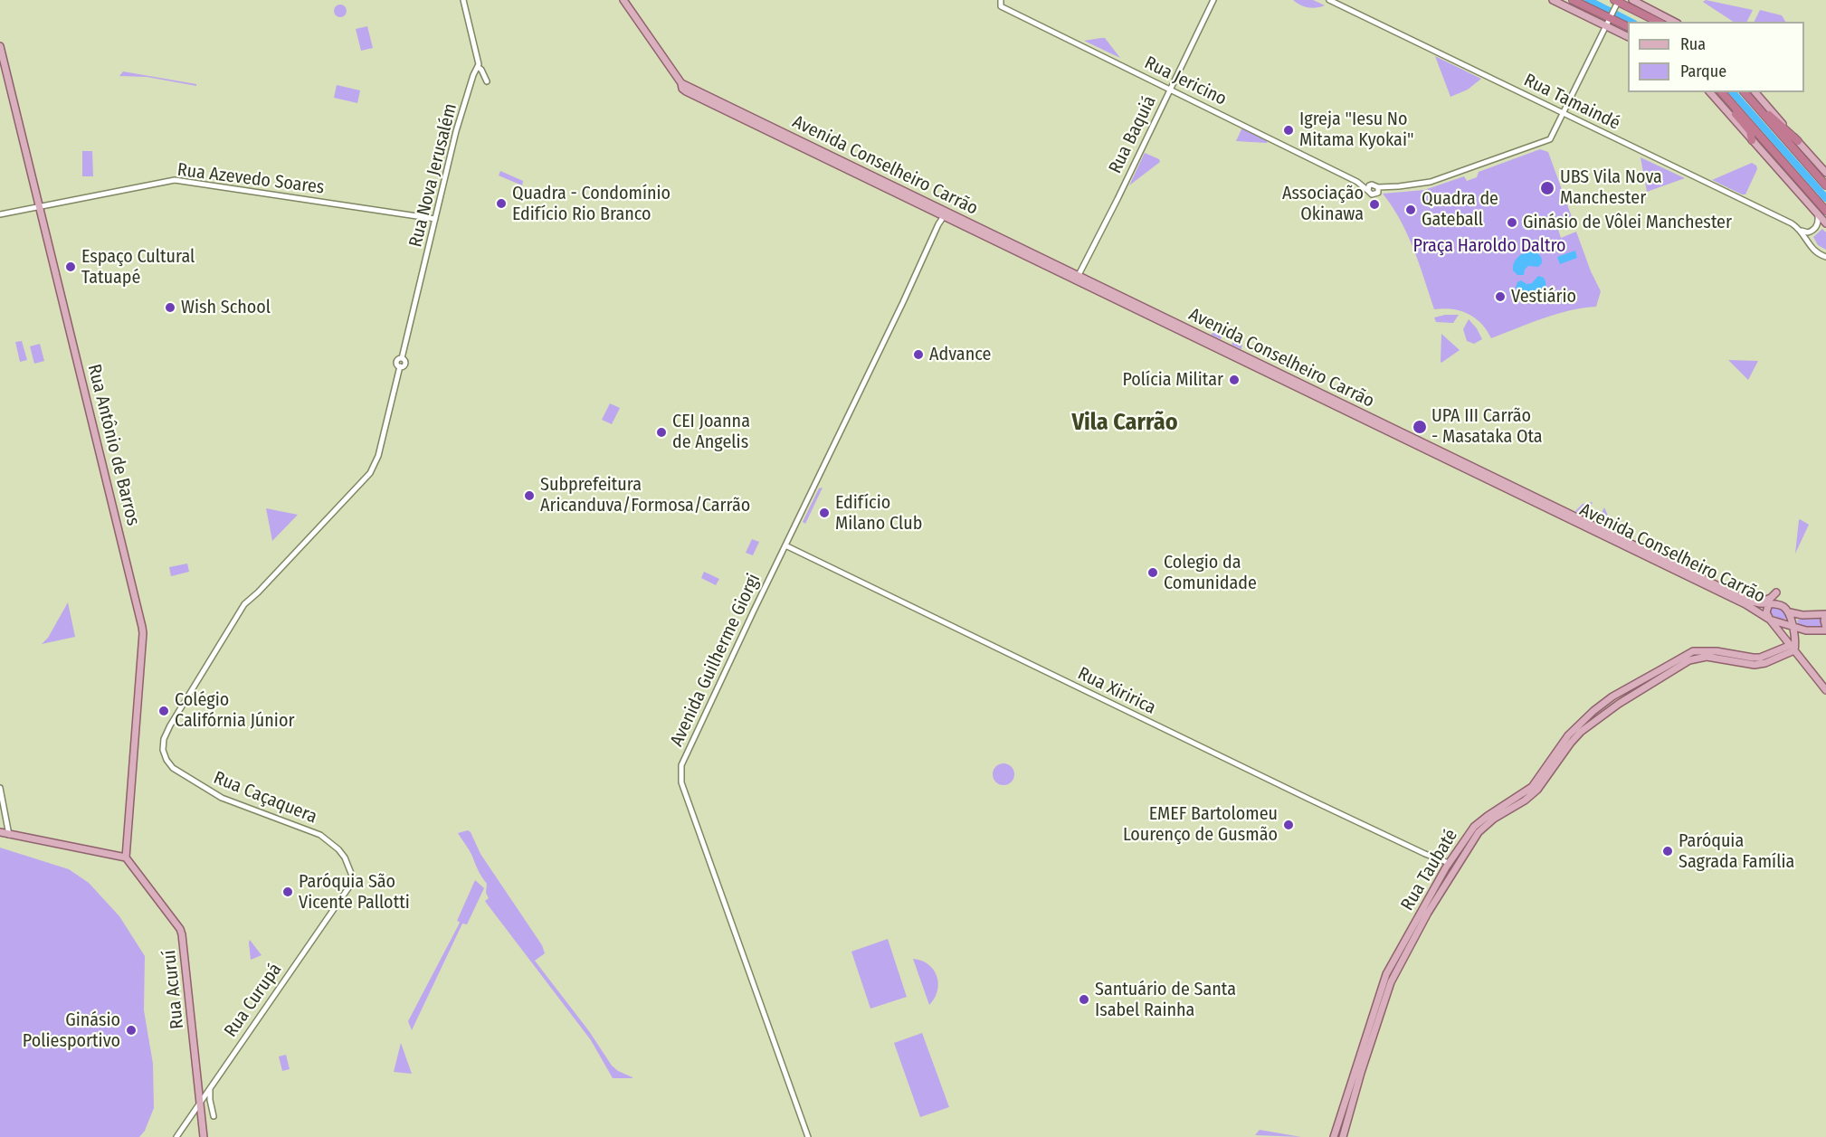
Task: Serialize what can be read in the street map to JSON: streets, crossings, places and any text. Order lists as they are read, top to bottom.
{
  "streets": {
    "main road": [
      "Avenida Conselheiro Carrão",
      "Rua Antônio de Barros",
      "Rua Taubaté",
      "Rua Acuruí"
    ],
    "street": [
      "Rua Jericino",
      "Rua Tamaindé",
      "Rua Baquiá",
      "Rua Nova Jerusalém",
      "Rua Azevedo Soares",
      "Avenida Guilherme Giorgi",
      "Rua Xiririca",
      "Rua Caçaquera",
      "Rua Curupá"
    ]
  },
  "crossings": [
    ["Rua Jericino", "Rua Baquiá"],
    ["Rua Baquiá", "Avenida Conselheiro Carrão"],
    ["Avenida Conselheiro Carrão", "Avenida Guilherme Giorgi"],
    ["Avenida Conselheiro Carrão", "Rua Taubaté"],
    ["Rua Nova Jerusalém", "Rua Azevedo Soares"],
    ["Rua Nova Jerusalém", "Rua Caçaquera"],
    ["Rua Azevedo Soares", "Rua Antônio de Barros"],
    ["Rua Antônio de Barros", "Rua Acuruí"],
    ["Avenida Guilherme Giorgi", "Rua Xiririca"],
    ["Rua Xiririca", "Rua Taubaté"],
    ["Rua Caçaquera", "Rua Curupá"],
    ["Rua Acuruí", "Rua Curupá"]
  ],
  "districts": ["Vila Carrão"],
  "parks": ["Praça Haroldo Daltro"],
  "places": [
    "Igreja \"Iesu No Mitama Kyokai\"",
    "UBS Vila Nova Manchester",
    "Quadra - Condomínio Edifício Rio Branco",
    "Associação Okinawa",
    "Quadra de Gateball",
    "Ginásio de Vôlei Manchester",
    "Espaço Cultural Tatuapé",
    "Vestiário",
    "Wish School",
    "Advance",
    "Polícia Militar",
    "UPA III Carrão - Masataka Ota",
    "CEI Joanna de Angelis",
    "Subprefeitura Aricanduva/Formosa/Carrão",
    "Edifício Milano Club",
    "Colegio da Comunidade",
    "Colégio Califórnia Júnior",
    "EMEF Bartolomeu Lourenço de Gusmão",
    "Paróquia Sagrada Família",
    "Paróquia São Vicente Pallotti",
    "Santuário de Santa Isabel Rainha",
    "Ginásio Poliesportivo"
  ],
  "legend": ["Rua", "Parque"]
}
